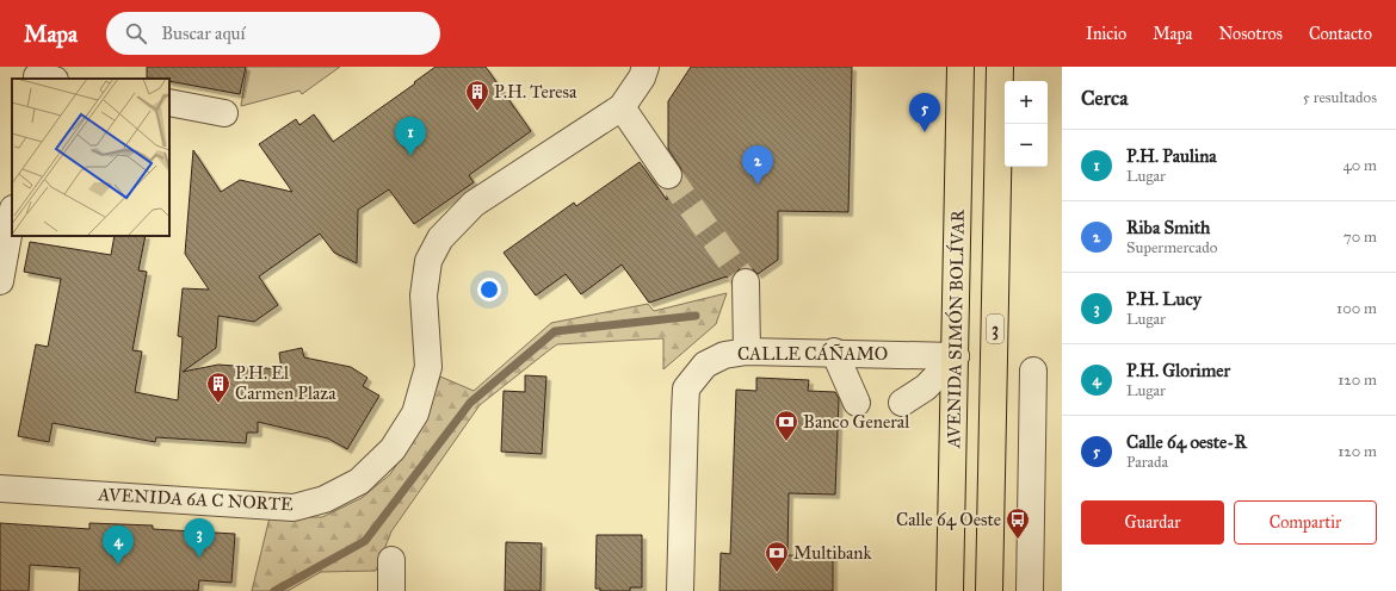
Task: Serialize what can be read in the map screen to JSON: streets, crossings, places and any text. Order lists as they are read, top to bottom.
{
  "streets": {
    "main road": ["AVENIDA SIMÓN BOLÍVAR", "3"],
    "street": ["CALLE CÁÑAMO", "AVENIDA 6A C NORTE"]
  },
  "crossings": [
    ["AVENIDA SIMÓN BOLÍVAR", "CALLE CÁÑAMO"]
  ],
  "places": {
    "building": ["P.H. Teresa", "P.H. El Carmen Plaza"],
    "bank": ["Banco General", "Multibank"],
    "bus stop": ["Calle 64 Oeste"]
  },
  "page": {
    "header": "Mapa",
    "search": "Buscar aquí",
    "nav": [
      "Inicio",
      "Mapa",
      "Nosotros",
      "Contacto"
    ],
    "heading": ["Cerca", "5 resultados"],
    "map_buttons": ["+", "−"],
    "pins": [
      "5",
      "1",
      "2",
      "3",
      "4"
    ],
    "list": [
      {
        "mark": "1",
        "name": "P.H. Paulina",
        "note": "Lugar",
        "value": "40 m"
      },
      {
        "mark": "2",
        "name": "Riba Smith",
        "note": "Supermercado",
        "value": "70 m"
      },
      {
        "mark": "3",
        "name": "P.H. Lucy",
        "note": "Lugar",
        "value": "100 m"
      },
      {
        "mark": "4",
        "name": "P.H. Glorimer",
        "note": "Lugar",
        "value": "120 m"
      },
      {
        "mark": "5",
        "name": "Calle 64 oeste-R",
        "note": "Parada",
        "value": "120 m"
      }
    ],
    "buttons": ["Guardar", "Compartir"]
  }
}
